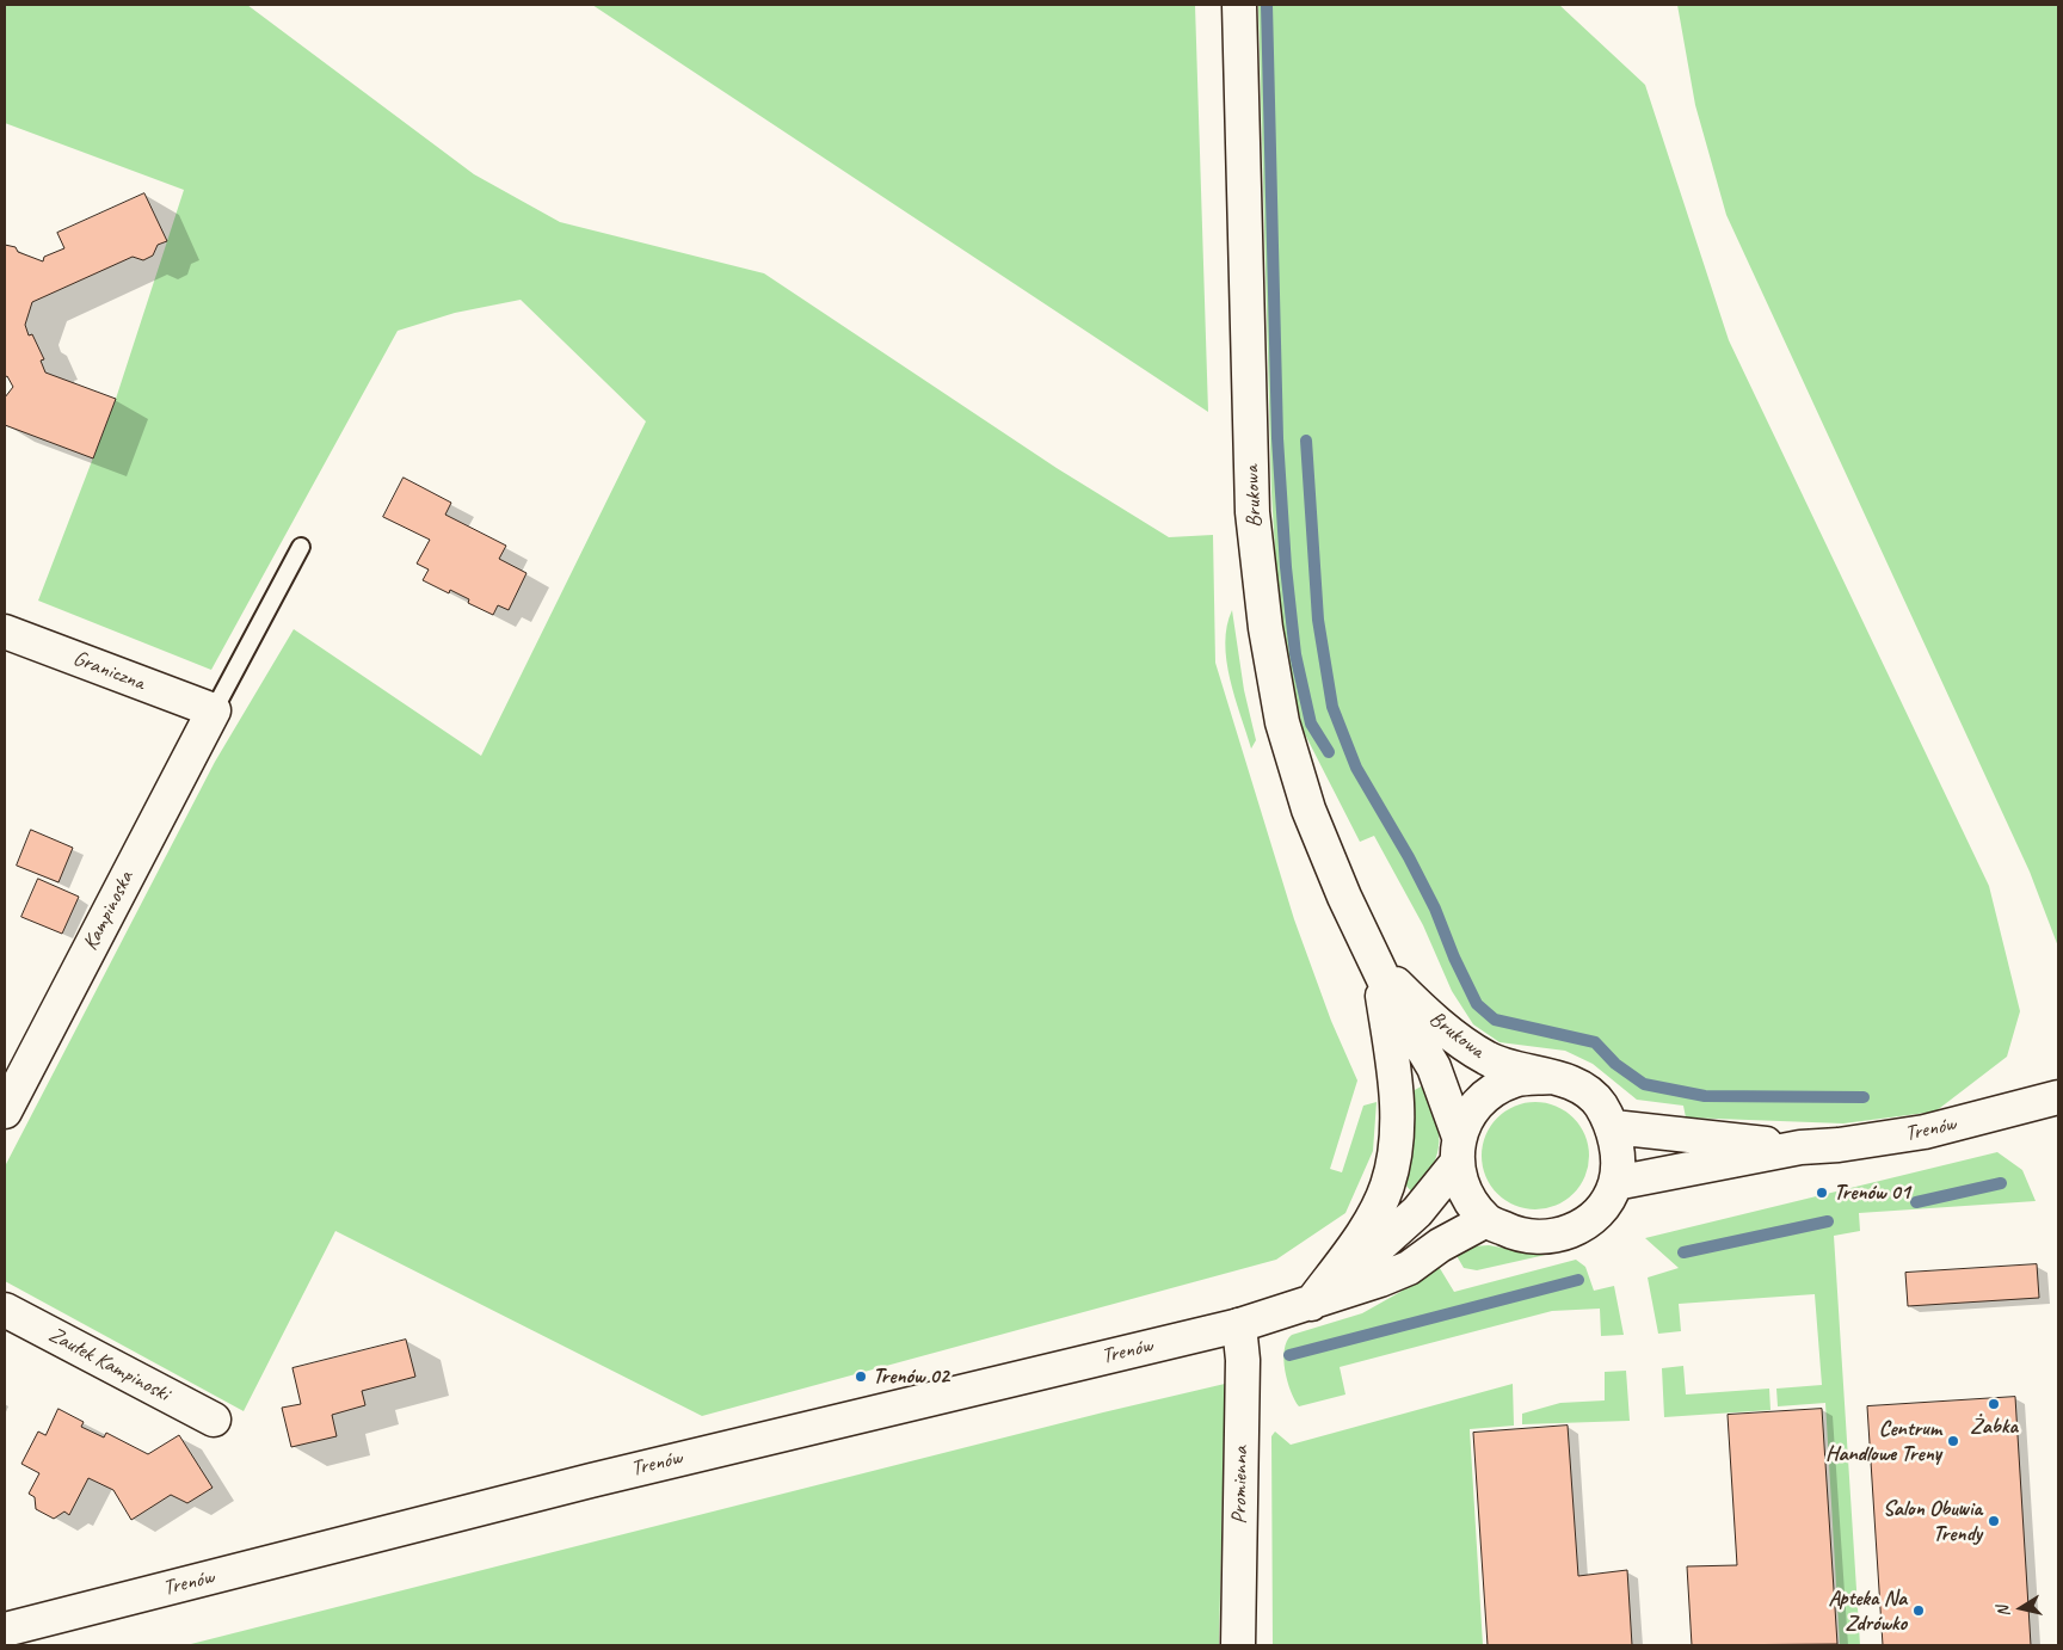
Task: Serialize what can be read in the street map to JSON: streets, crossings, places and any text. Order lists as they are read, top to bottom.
{
  "streets": {
    "street": [
      "Brukowa",
      "Graniczna",
      "Kampinoska",
      "Trenów",
      "Zaułek Kampinoski",
      "Promienna"
    ]
  },
  "crossings": [
    ["Brukowa", "Trenów"],
    ["Graniczna", "Kampinoska"],
    ["Trenów", "Promienna"]
  ],
  "places": [
    "Trenów 01",
    "Trenów 02",
    "Żabka",
    "Centrum Handlowe Treny",
    "Salon Obuwia Trendy",
    "Apteka Na Zdrówko"
  ],
  "north": "left"
}
